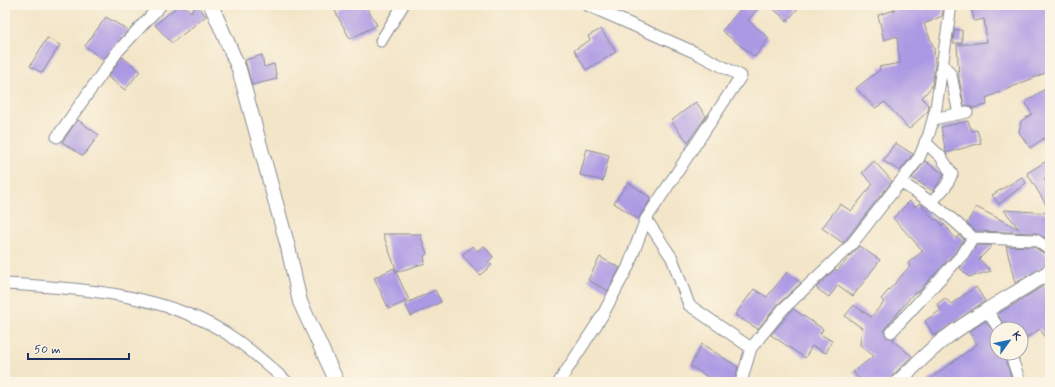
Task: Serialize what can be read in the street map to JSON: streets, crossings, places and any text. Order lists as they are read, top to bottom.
{
  "scale_bar": "50 m",
  "north": "top right"
}
